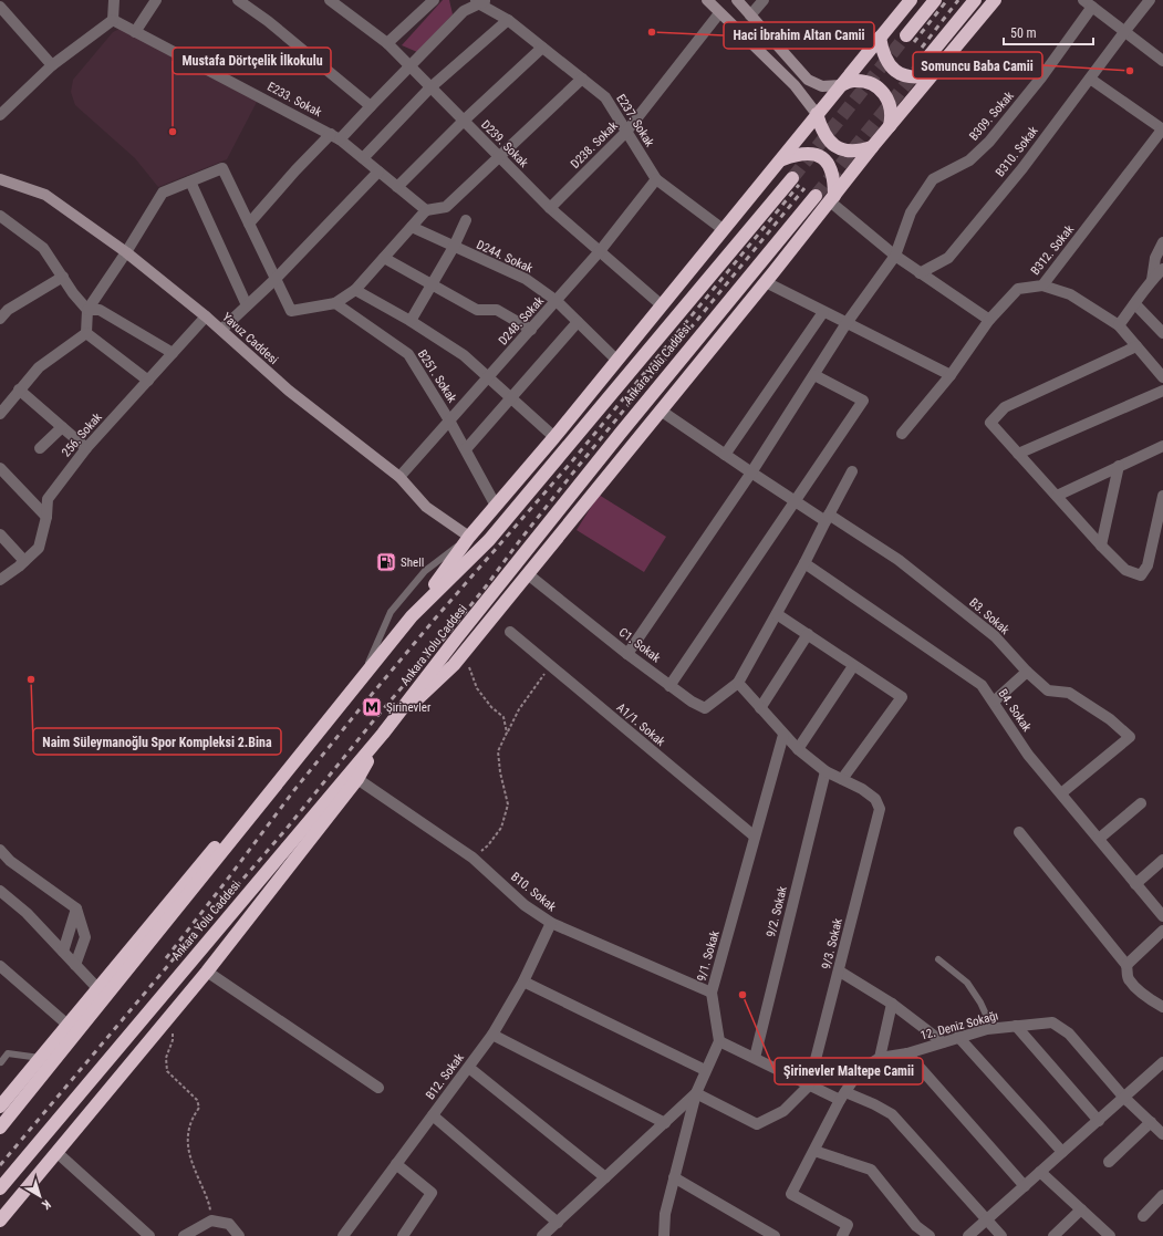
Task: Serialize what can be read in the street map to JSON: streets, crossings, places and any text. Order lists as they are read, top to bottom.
{
  "streets": {
    "highway": ["Ankara Yolu Caddesi"],
    "main road": ["Yavuz Caddesi"],
    "street": [
      "E233. Sokak",
      "B309. Sokak",
      "E237. Sokak",
      "D239. Sokak",
      "D238. Sokak",
      "B310. Sokak",
      "B312. Sokak",
      "D244. Sokak",
      "D248. Sokak",
      "B251. Sokak",
      "256. Sokak",
      "B3. Sokak",
      "C1. Sokak",
      "B4. Sokak",
      "A1/1. Sokak",
      "B10. Sokak",
      "9/2. Sokak",
      "9/3. Sokak",
      "9/1. Sokak",
      "12. Deniz Sokağı",
      "B12. Sokak"
    ]
  },
  "crossings": [
    ["B309. Sokak", "B3. Sokak"],
    ["B309. Sokak", "C1. Sokak"],
    ["E237. Sokak", "D238. Sokak"],
    ["E237. Sokak", "D248. Sokak"],
    ["D239. Sokak", "D238. Sokak"],
    ["D239. Sokak", "D248. Sokak"],
    ["D244. Sokak", "D248. Sokak"],
    ["D248. Sokak", "Yavuz Caddesi"],
    ["D248. Sokak", "B251. Sokak"],
    ["Yavuz Caddesi", "256. Sokak"],
    ["B3. Sokak", "B4. Sokak"],
    ["A1/1. Sokak", "9/1. Sokak"],
    ["B10. Sokak", "9/1. Sokak"],
    ["B10. Sokak", "B12. Sokak"]
  ],
  "places": {
    "other": [
      "Haci İbrahim Altan Camii",
      "Somuncu Baba Camii",
      "Mustafa Dörtçelik İlkokulu",
      "Naim Süleymanoğlu Spor Kompleksi 2.Bina",
      "Şirinevler Maltepe Camii"
    ],
    "fuel station": ["Shell"],
    "metro station": ["Şirinevler"]
  },
  "scale_bar": "50 m",
  "north": "bottom right"
}
